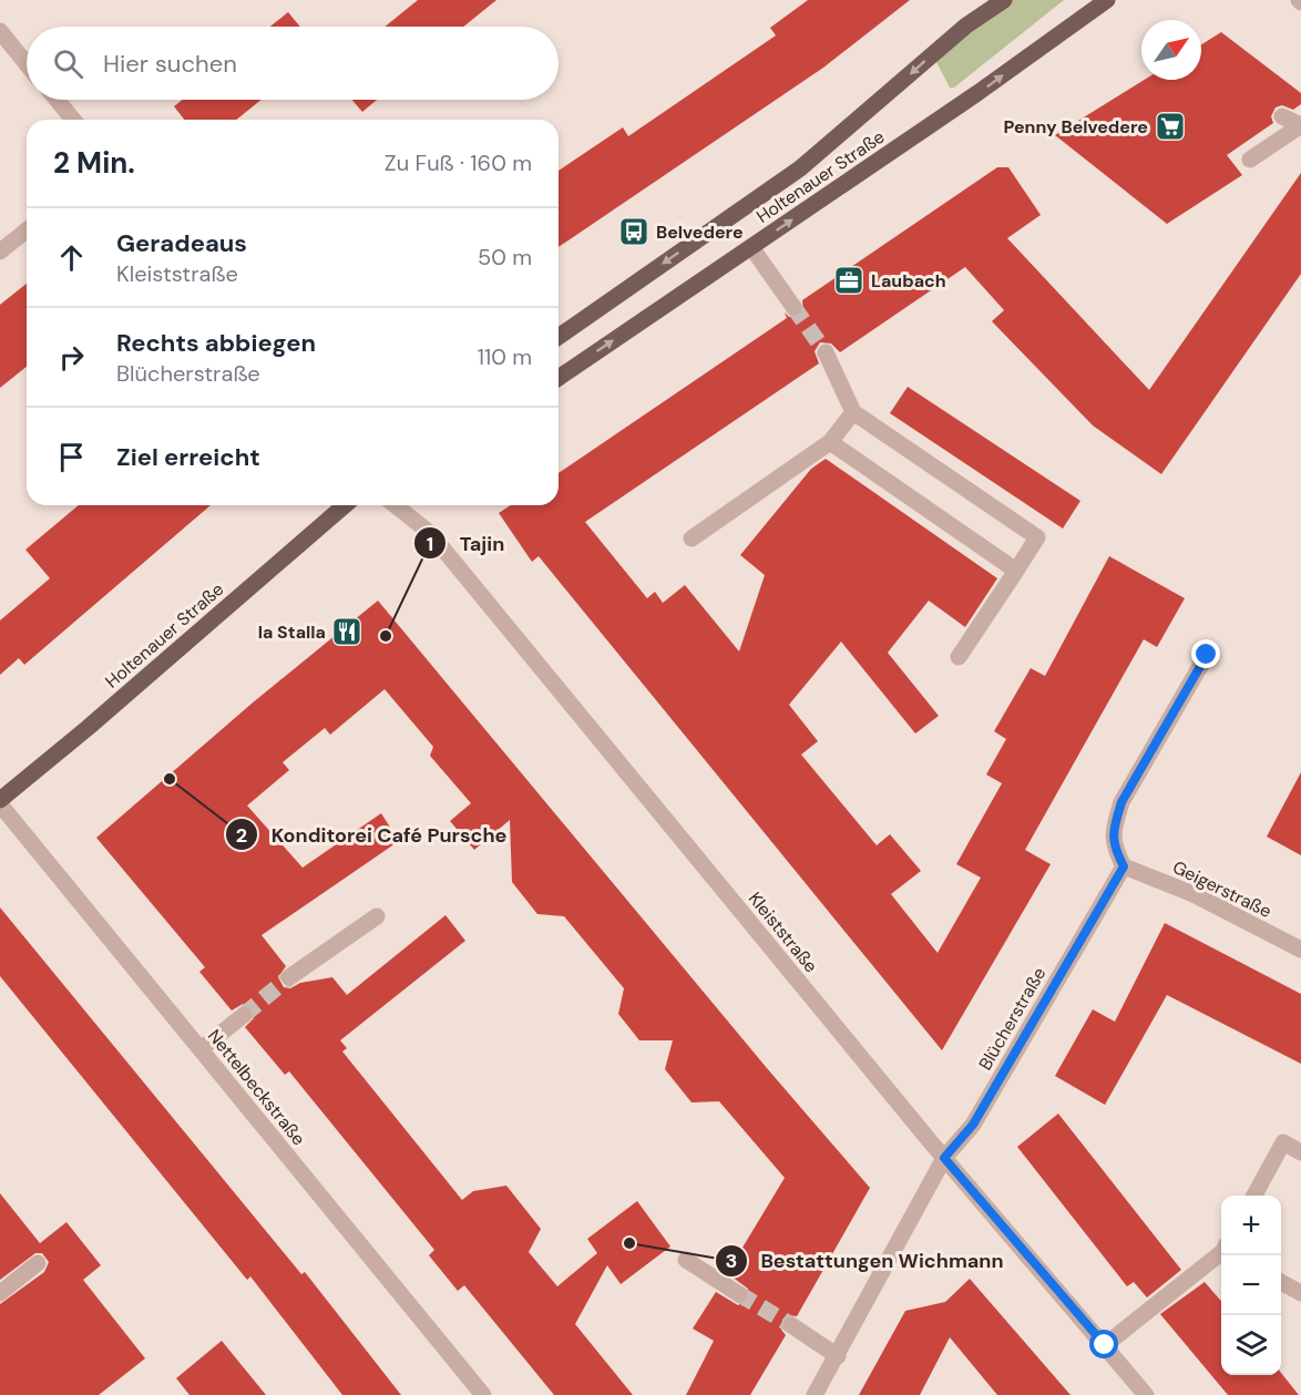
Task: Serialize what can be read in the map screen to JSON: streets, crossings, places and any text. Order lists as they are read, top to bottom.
{
  "streets": {
    "main road": ["Holtenauer Straße"],
    "street": [
      "Geigerstraße",
      "Kleiststraße",
      "Blücherstraße",
      "Nettelbeckstraße"
    ]
  },
  "crossings": [
    ["Holtenauer Straße", "Nettelbeckstraße"],
    ["Geigerstraße", "Blücherstraße"],
    ["Kleiststraße", "Blücherstraße"]
  ],
  "places": {
    "supermarket": ["Penny Belvedere"],
    "bus stop": ["Belvedere"],
    "office": ["Laubach"],
    "restaurant": ["la Stalla"],
    "other": ["Tajin", "Konditorei Café Pursche", "Bestattungen Wichmann"]
  },
  "north": "top right",
  "page": {
    "search": "Hier suchen",
    "heading": ["2 Min.", "Zu Fuß · 160 m"],
    "list": [
      ["Geradeaus", "Kleiststraße", "50 m"],
      ["Rechts abbiegen", "Blücherstraße", "110 m"],
      "Ziel erreicht"
    ],
    "map_buttons": ["+", "−"]
  }
}
